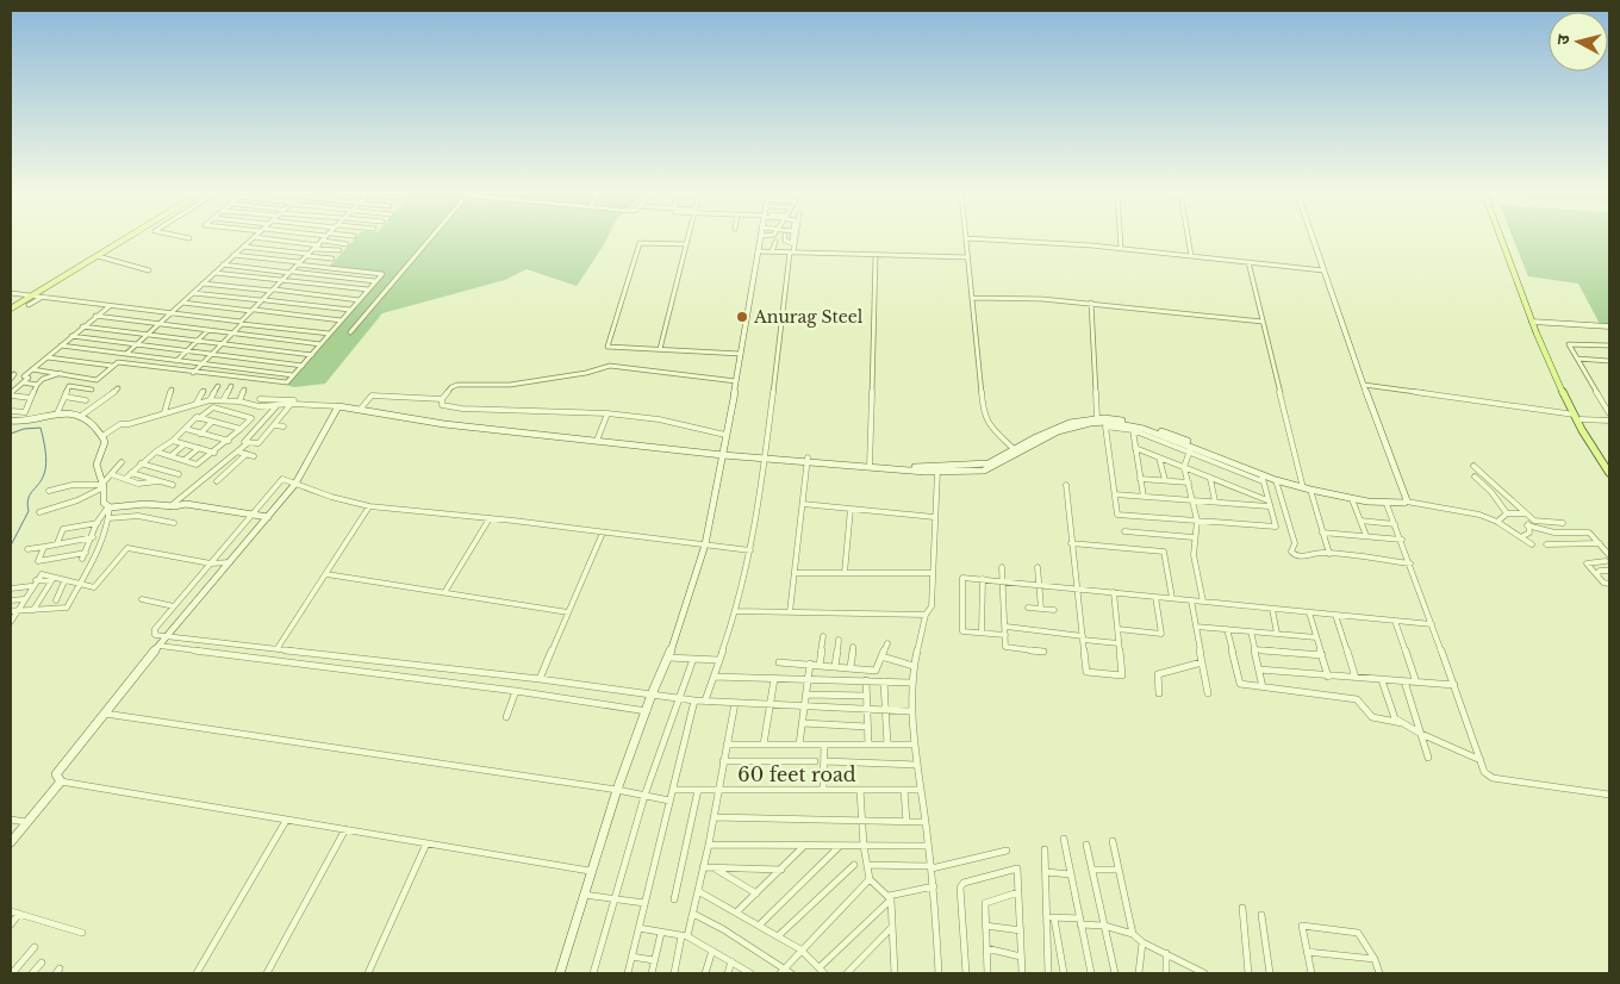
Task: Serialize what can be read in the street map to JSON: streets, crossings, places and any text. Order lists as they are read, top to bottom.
{
  "streets": {
    "street": ["60 feet road"]
  },
  "places": ["Anurag Steel"],
  "north": "left"
}
